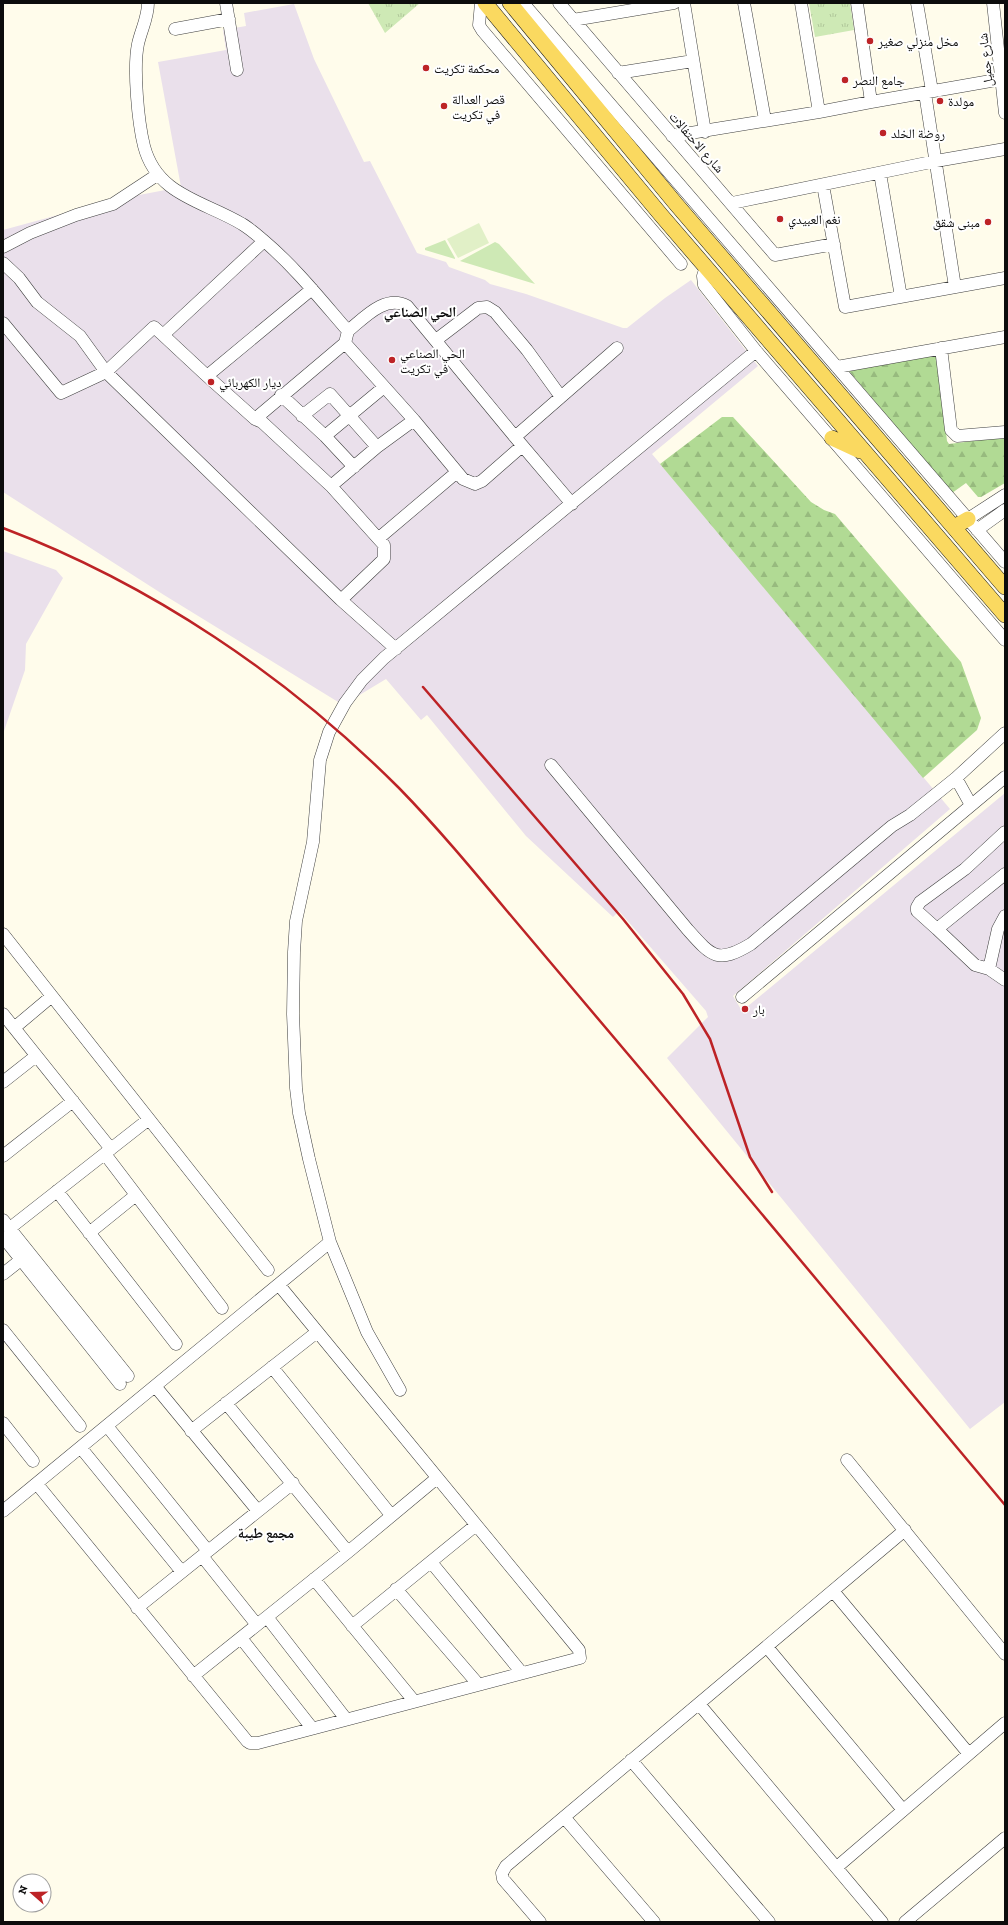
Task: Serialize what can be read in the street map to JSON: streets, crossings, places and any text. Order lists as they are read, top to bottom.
{
  "streets": {
    "street": ["شارع جميل", "شارع الاحتفالات"]
  },
  "districts": ["الحي الصناعي", "مجمع طيبة"],
  "places": [
    "مخل منزلي صغير",
    "محكمة تكريت",
    "جامع النصر",
    "مولدة",
    "قصر العدالة في تكريت",
    "روضة الخلد",
    "نغم العبيدي",
    "مبنى شقق",
    "الحي الصناعي في تكريت",
    "ديار الكهربائي",
    "بار"
  ],
  "north": "left"
}
